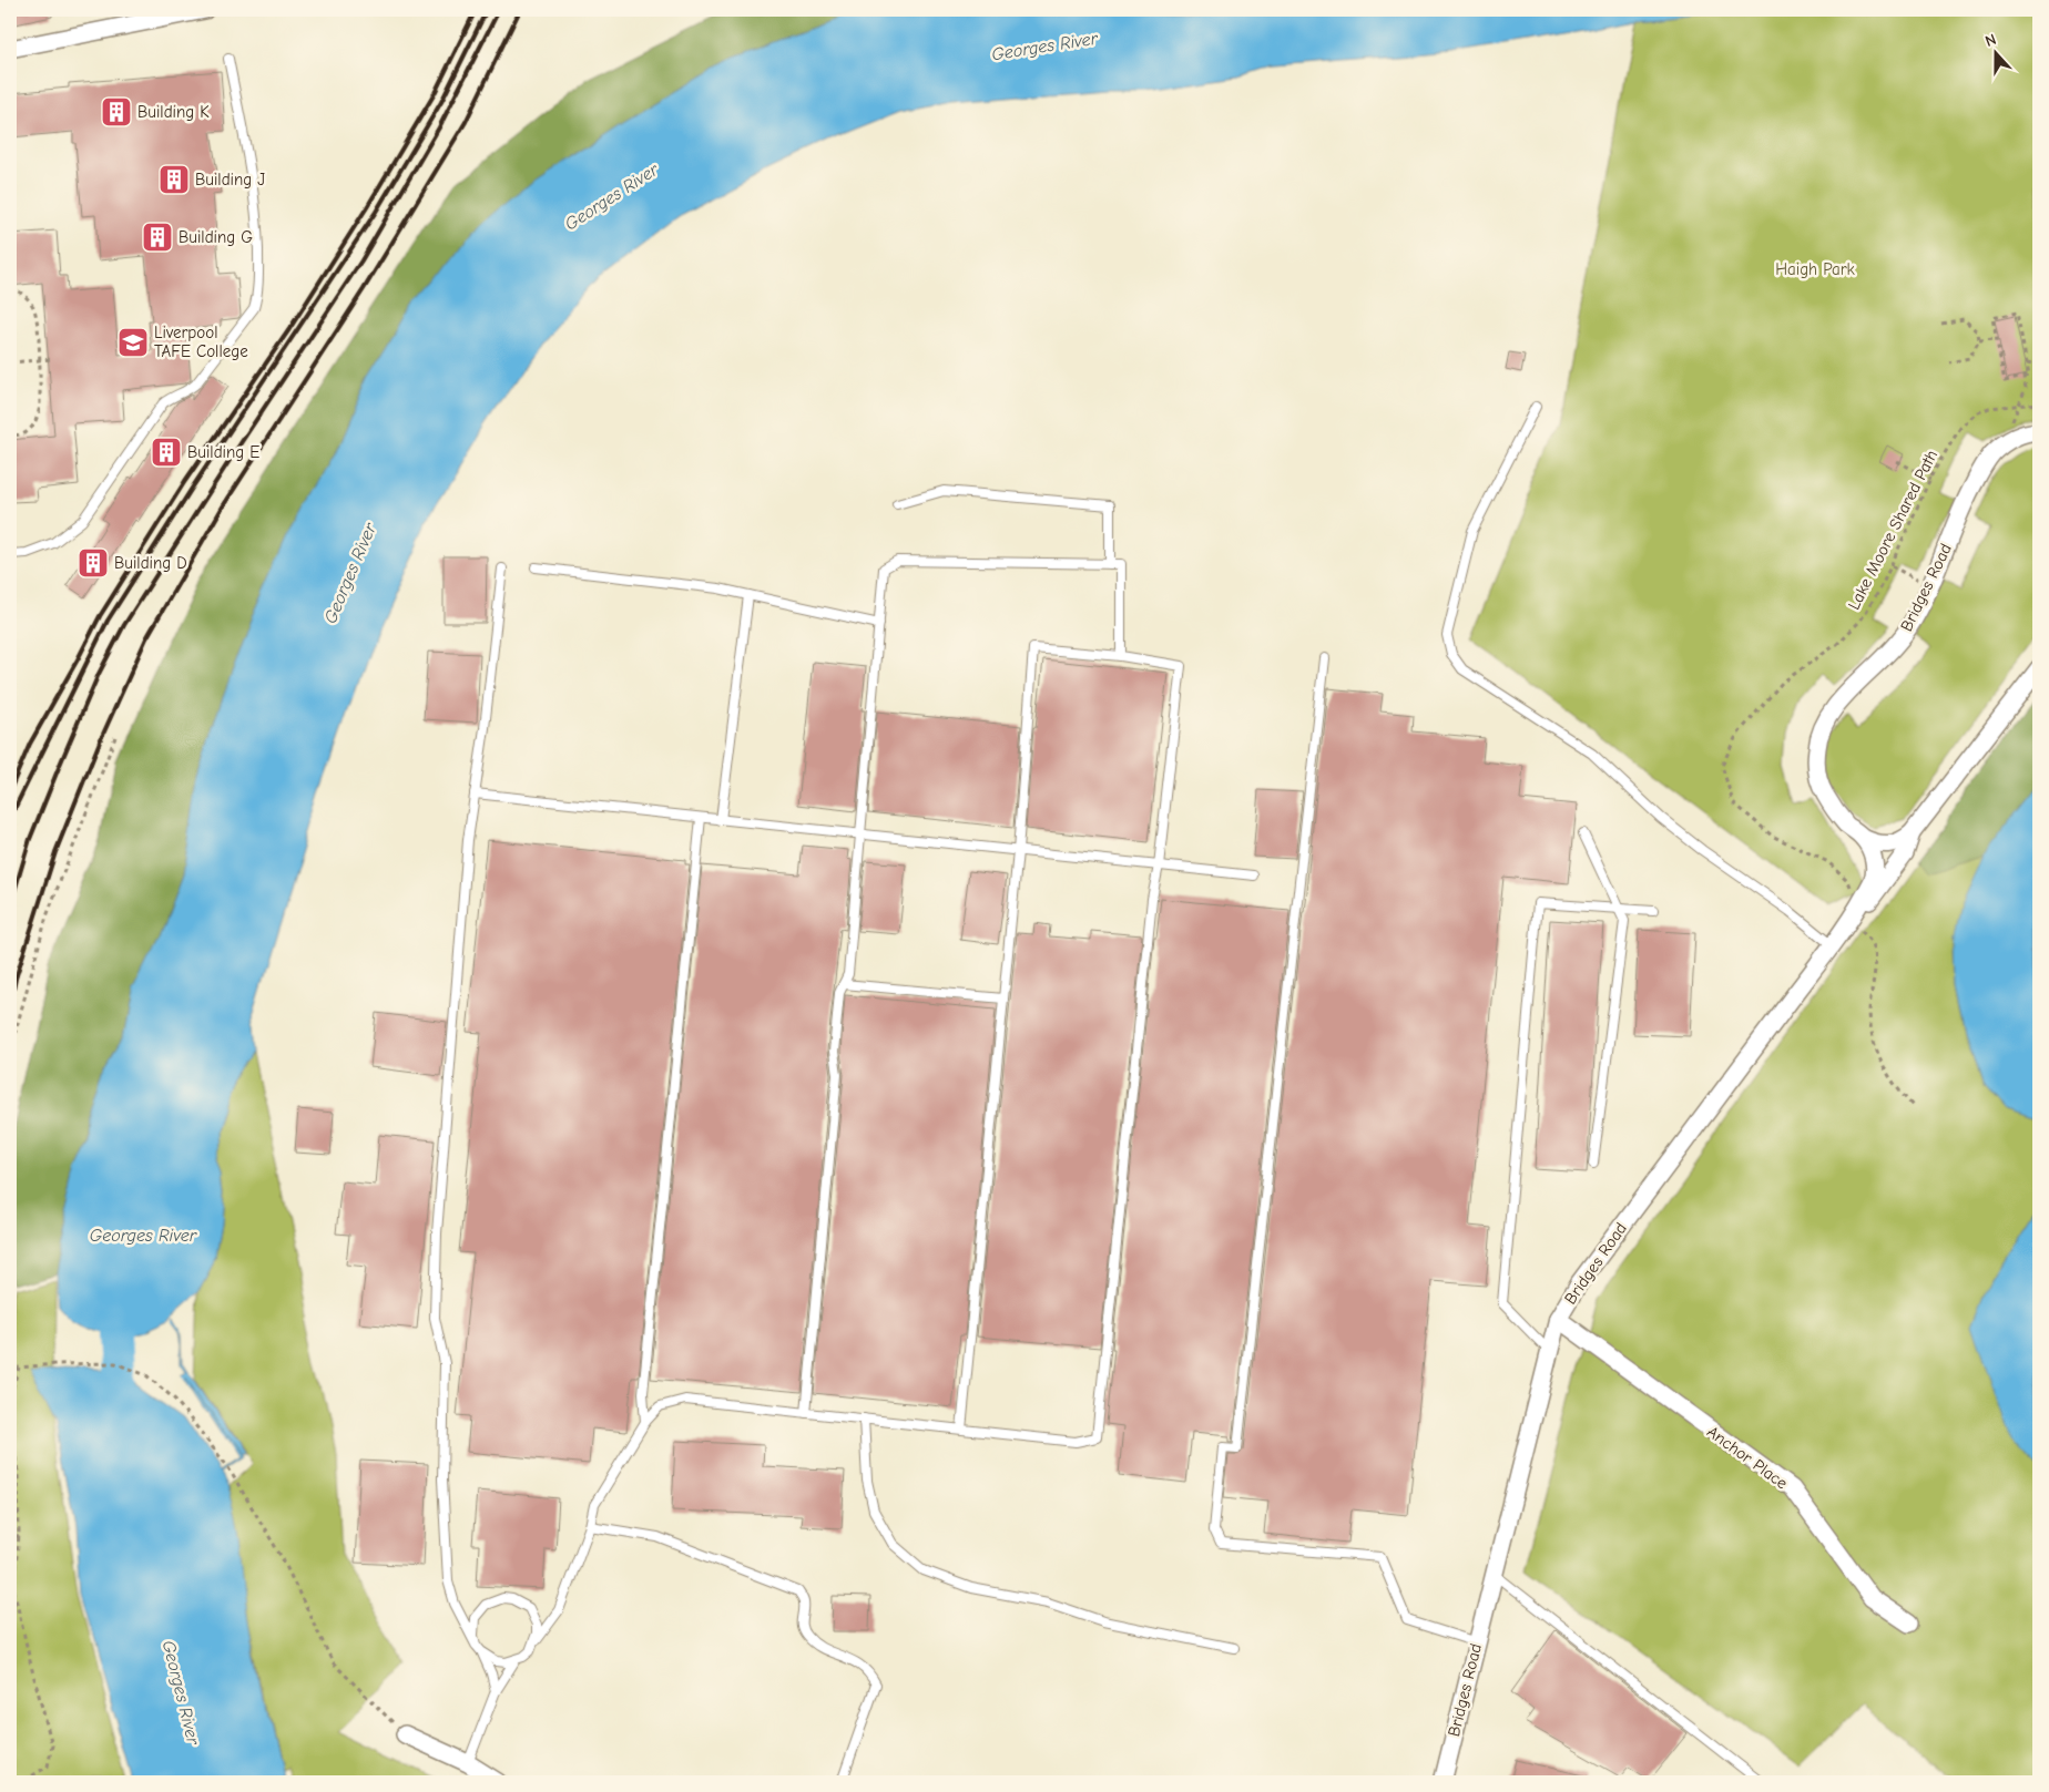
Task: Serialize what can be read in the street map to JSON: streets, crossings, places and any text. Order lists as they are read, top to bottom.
{
  "streets": {
    "street": ["Bridges Road", "Anchor Place"],
    "path": ["Lake Moore Shared Path"]
  },
  "crossings": [
    ["Lake Moore Shared Path", "Bridges Road"],
    ["Bridges Road", "Anchor Place"]
  ],
  "water": ["Georges River"],
  "parks": ["Haigh Park"],
  "places": {
    "building": [
      "Building K",
      "Building J",
      "Building G",
      "Building E",
      "Building D"
    ],
    "school or university": ["Liverpool TAFE College"]
  },
  "north": "top"
}
